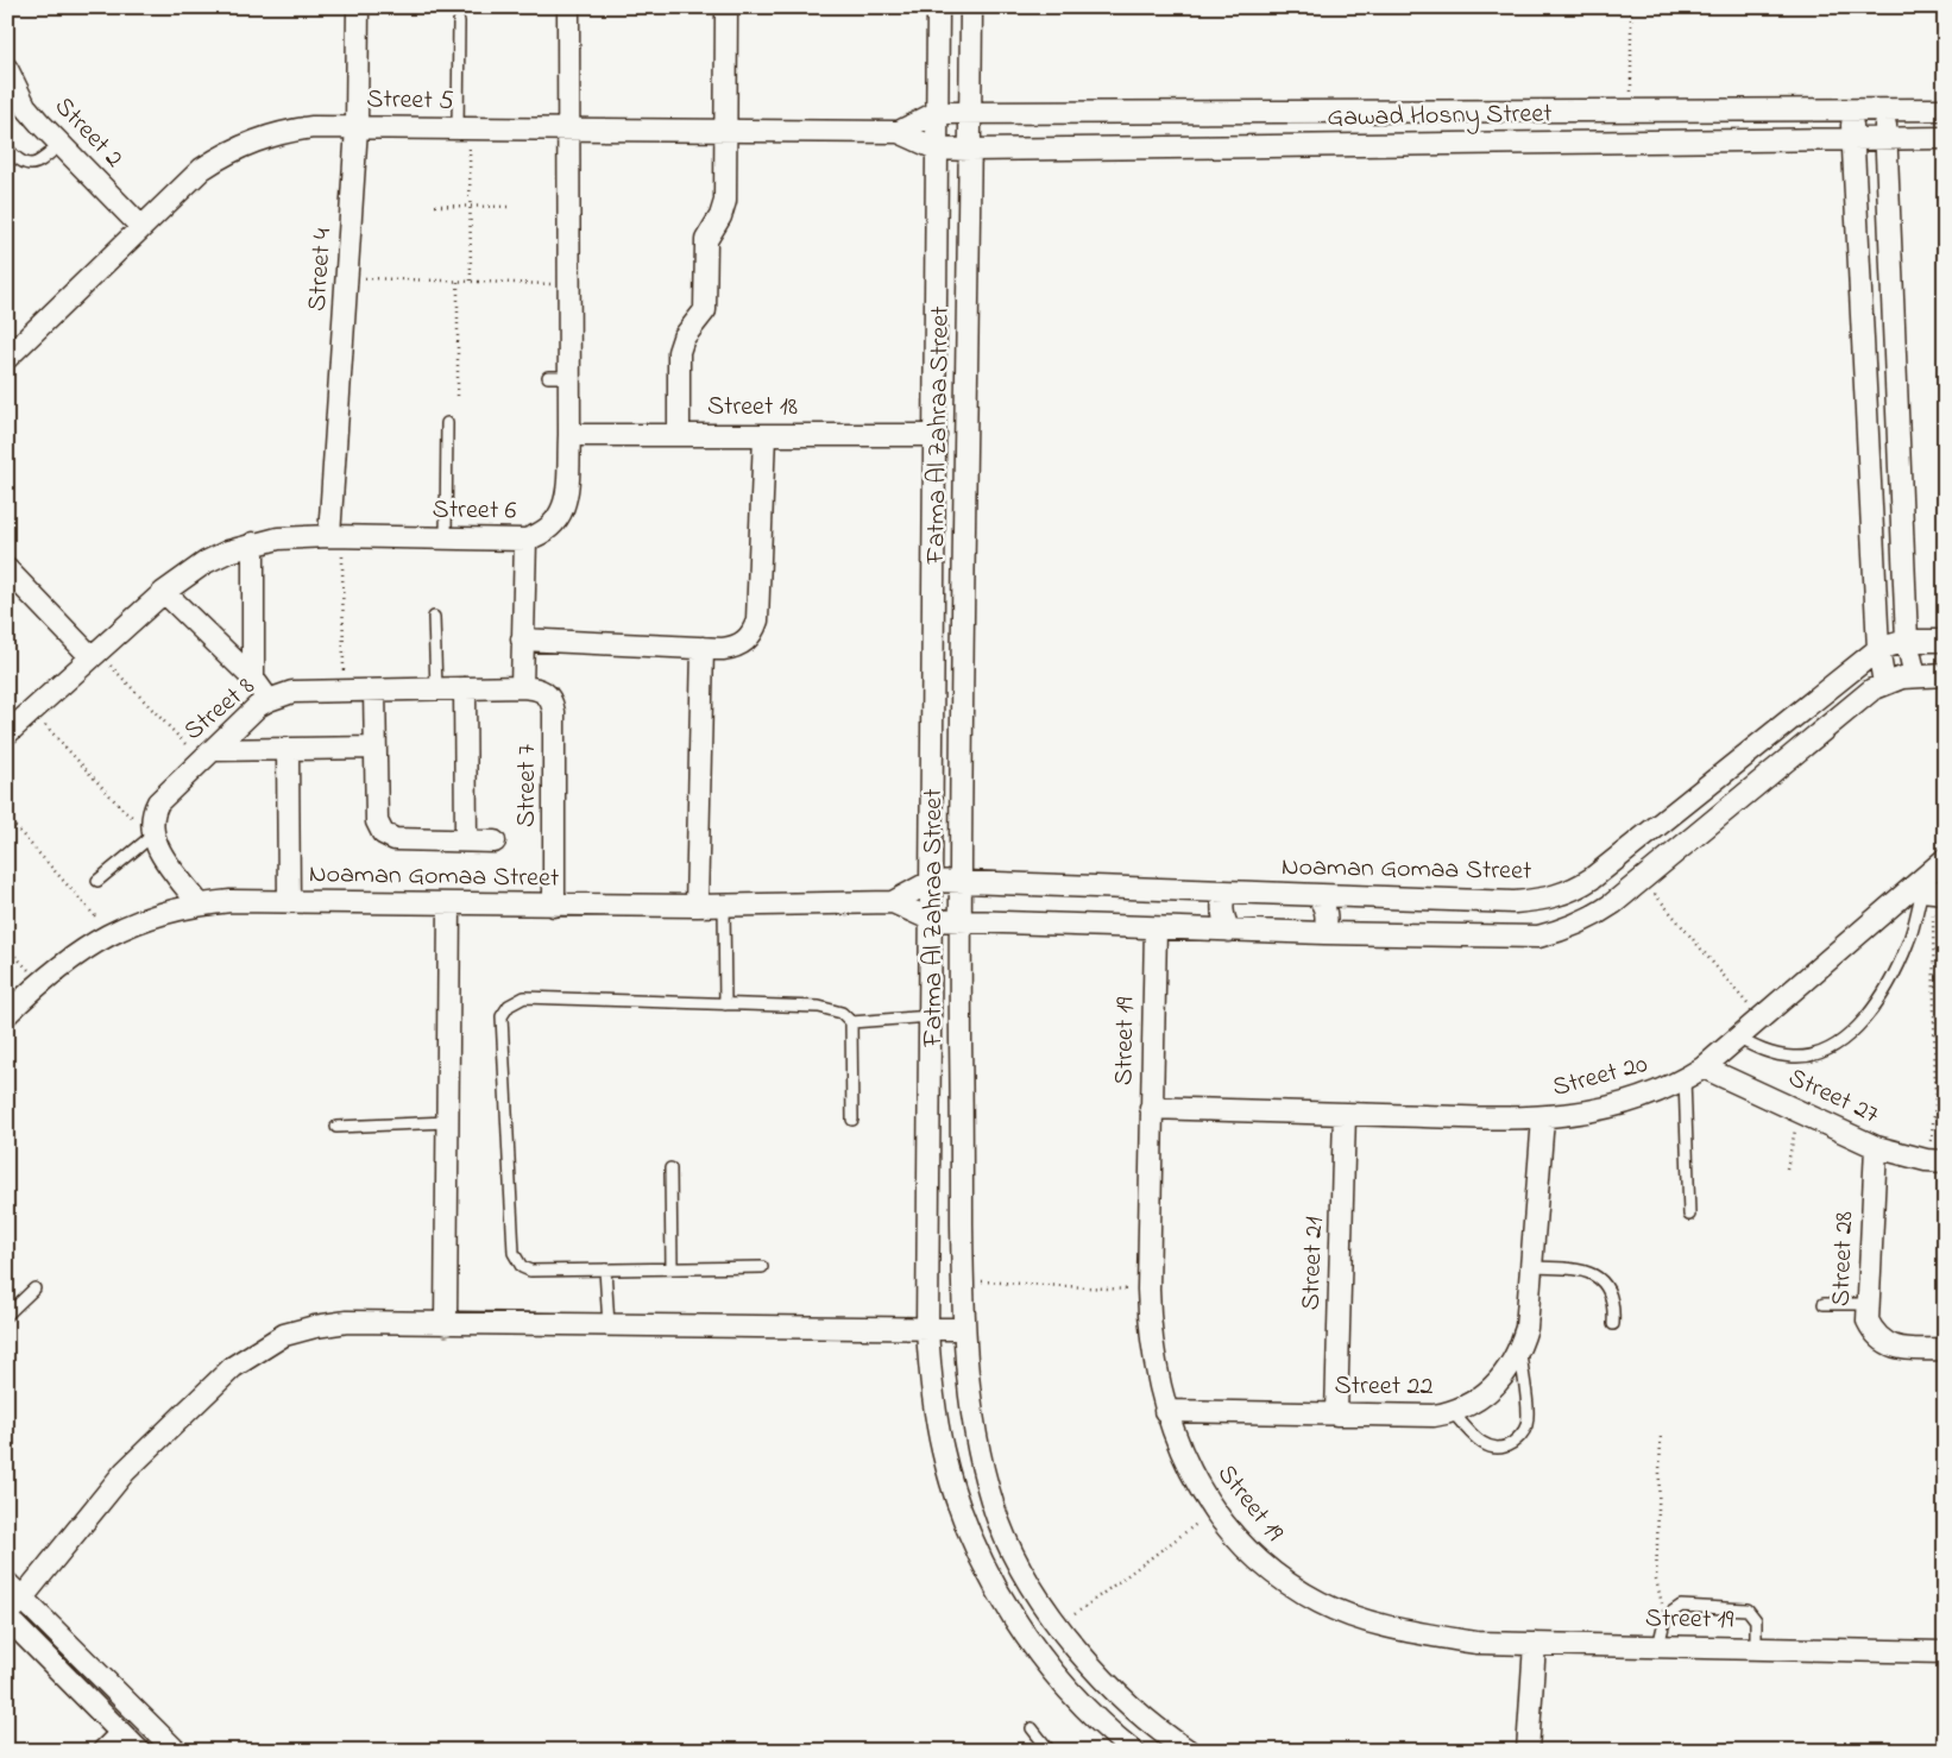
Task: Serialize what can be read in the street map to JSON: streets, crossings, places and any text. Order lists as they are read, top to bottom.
{
  "streets": {
    "street": [
      "Street 5",
      "Gawad Hosny Street",
      "Street 2",
      "Street 4",
      "Street 18",
      "Fatma Al Zahraa Street",
      "Street 6",
      "Street 8",
      "Street 7",
      "Noaman Gomaa Street",
      "Street 19",
      "Street 20",
      "Street 27",
      "Street 28",
      "Street 21",
      "Street 22"
    ]
  },
  "crossings": [
    ["Street 5", "Gawad Hosny Street"],
    ["Street 5", "Street 2"],
    ["Street 5", "Street 4"],
    ["Street 5", "Fatma Al Zahraa Street"],
    ["Street 5", "Street 6"],
    ["Gawad Hosny Street", "Fatma Al Zahraa Street"],
    ["Street 4", "Street 6"],
    ["Street 18", "Fatma Al Zahraa Street"],
    ["Street 18", "Street 6"],
    ["Fatma Al Zahraa Street", "Noaman Gomaa Street"],
    ["Street 8", "Street 7"],
    ["Street 7", "Noaman Gomaa Street"],
    ["Noaman Gomaa Street", "Street 19"],
    ["Street 19", "Street 20"],
    ["Street 19", "Street 22"],
    ["Street 20", "Street 27"],
    ["Street 20", "Street 21"],
    ["Street 20", "Street 22"],
    ["Street 27", "Street 28"],
    ["Street 21", "Street 22"]
  ]
}
